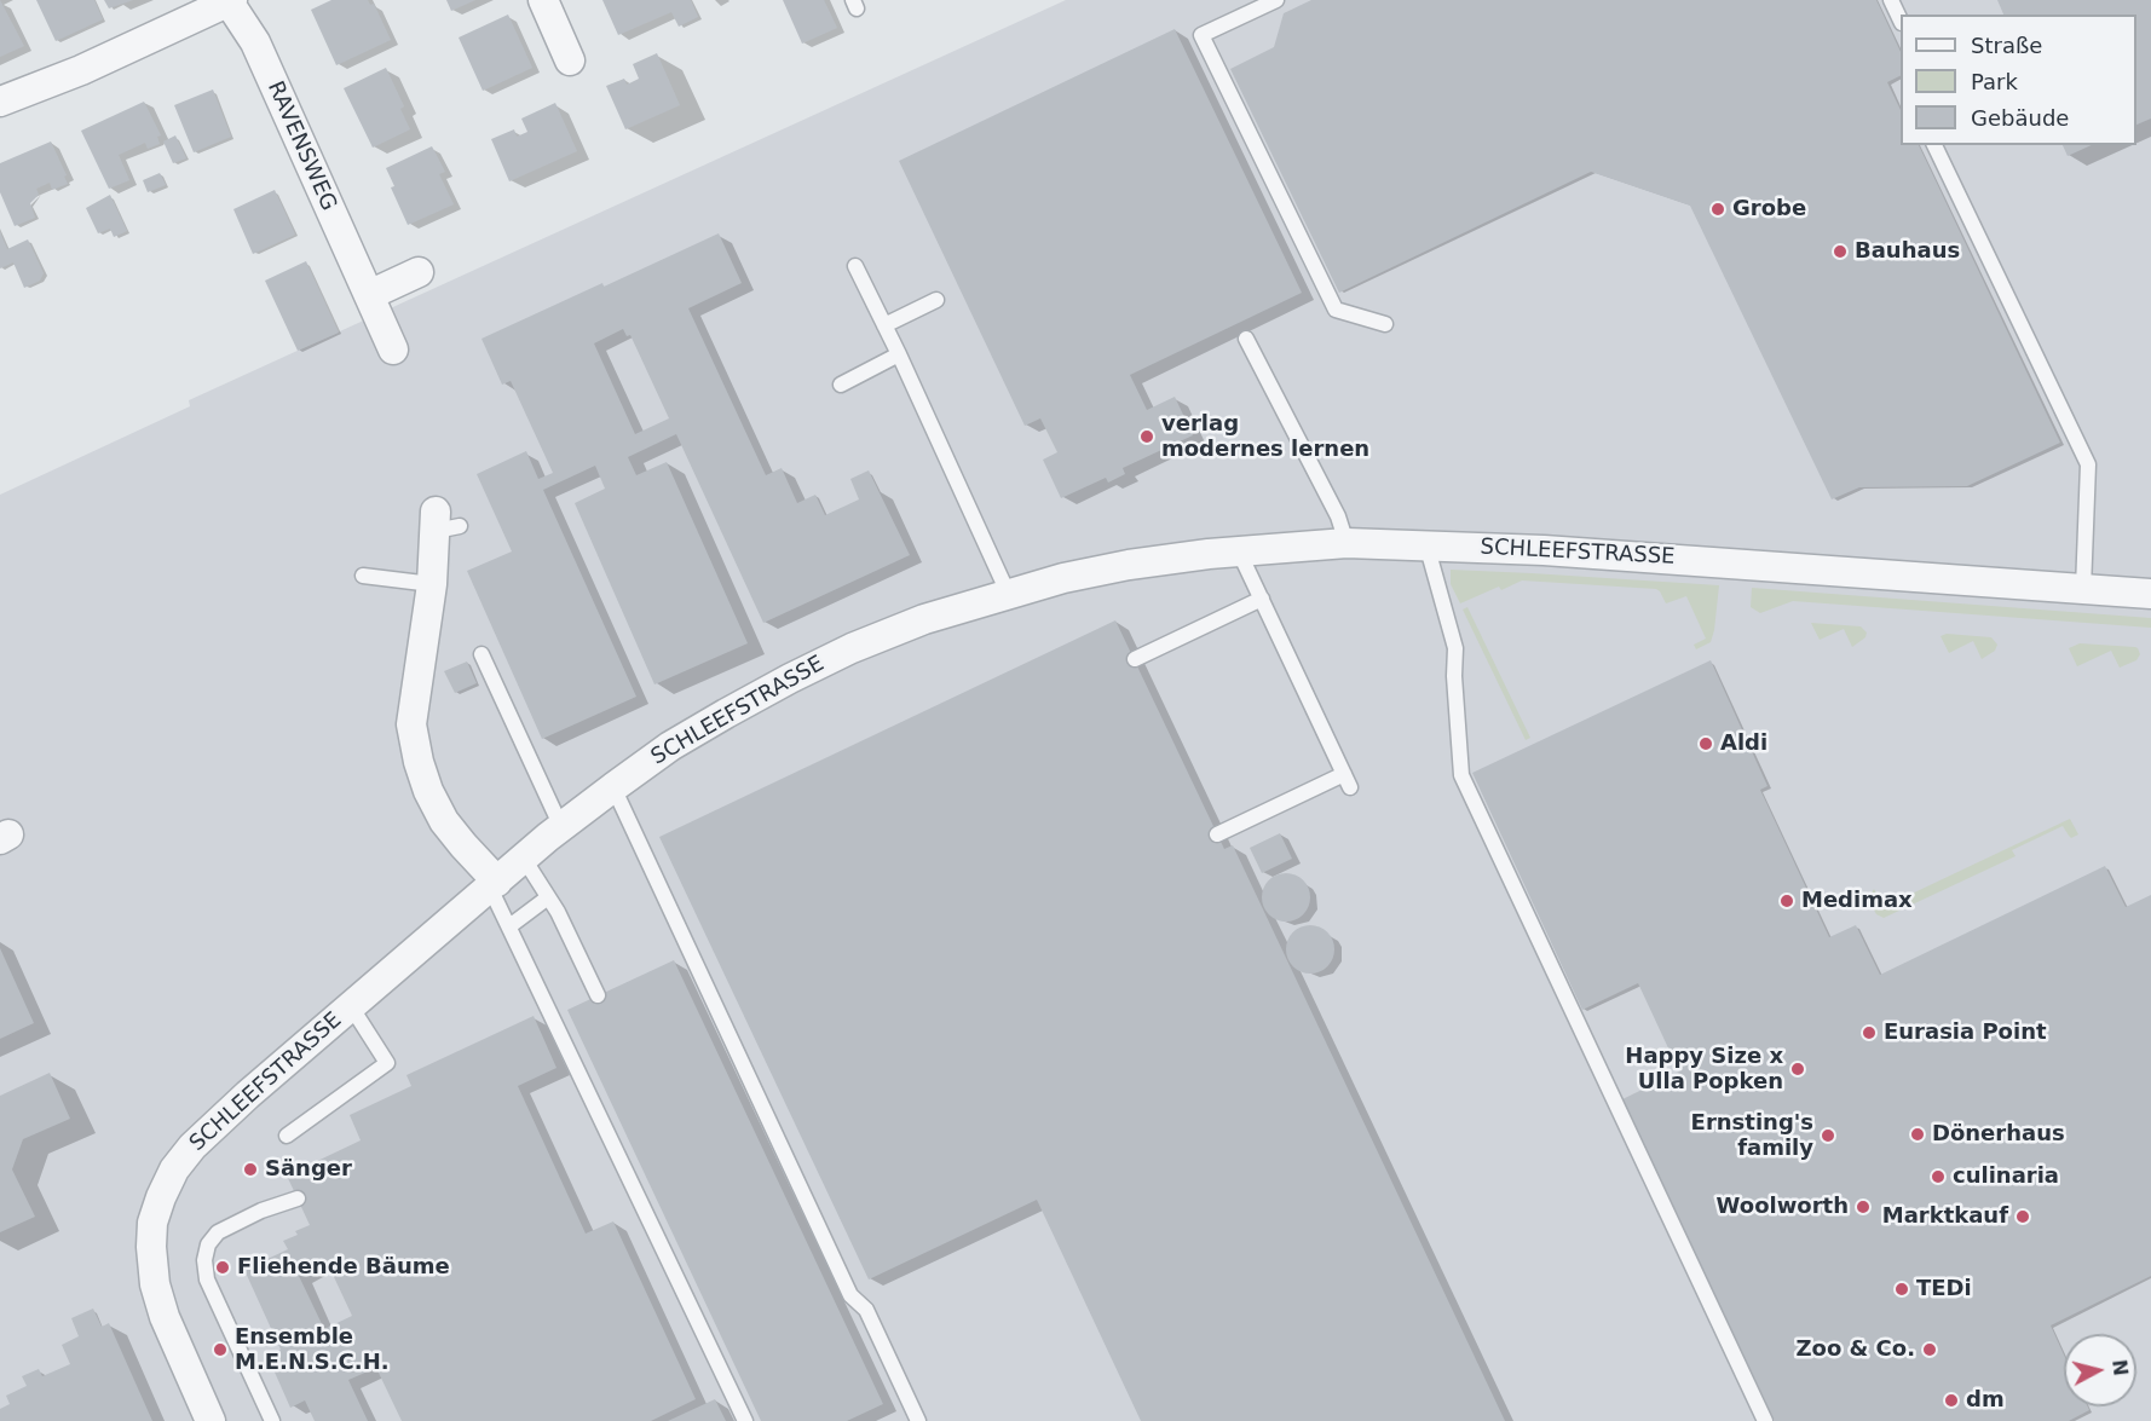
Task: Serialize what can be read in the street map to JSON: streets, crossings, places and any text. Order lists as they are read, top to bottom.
{
  "streets": {
    "street": ["RAVENSWEG", "SCHLEEFSTRASSE"]
  },
  "places": [
    "Grobe",
    "Bauhaus",
    "verlag modernes lernen",
    "Aldi",
    "Medimax",
    "Eurasia Point",
    "Happy Size x Ulla Popken",
    "Dönerhaus",
    "Ernsting's family",
    "Sänger",
    "culinaria",
    "Woolworth",
    "Marktkauf",
    "Fliehende Bäume",
    "TEDi",
    "Ensemble M.E.N.S.C.H.",
    "Zoo & Co.",
    "dm"
  ],
  "legend": ["Straße", "Park", "Gebäude"],
  "north": "right"
}
